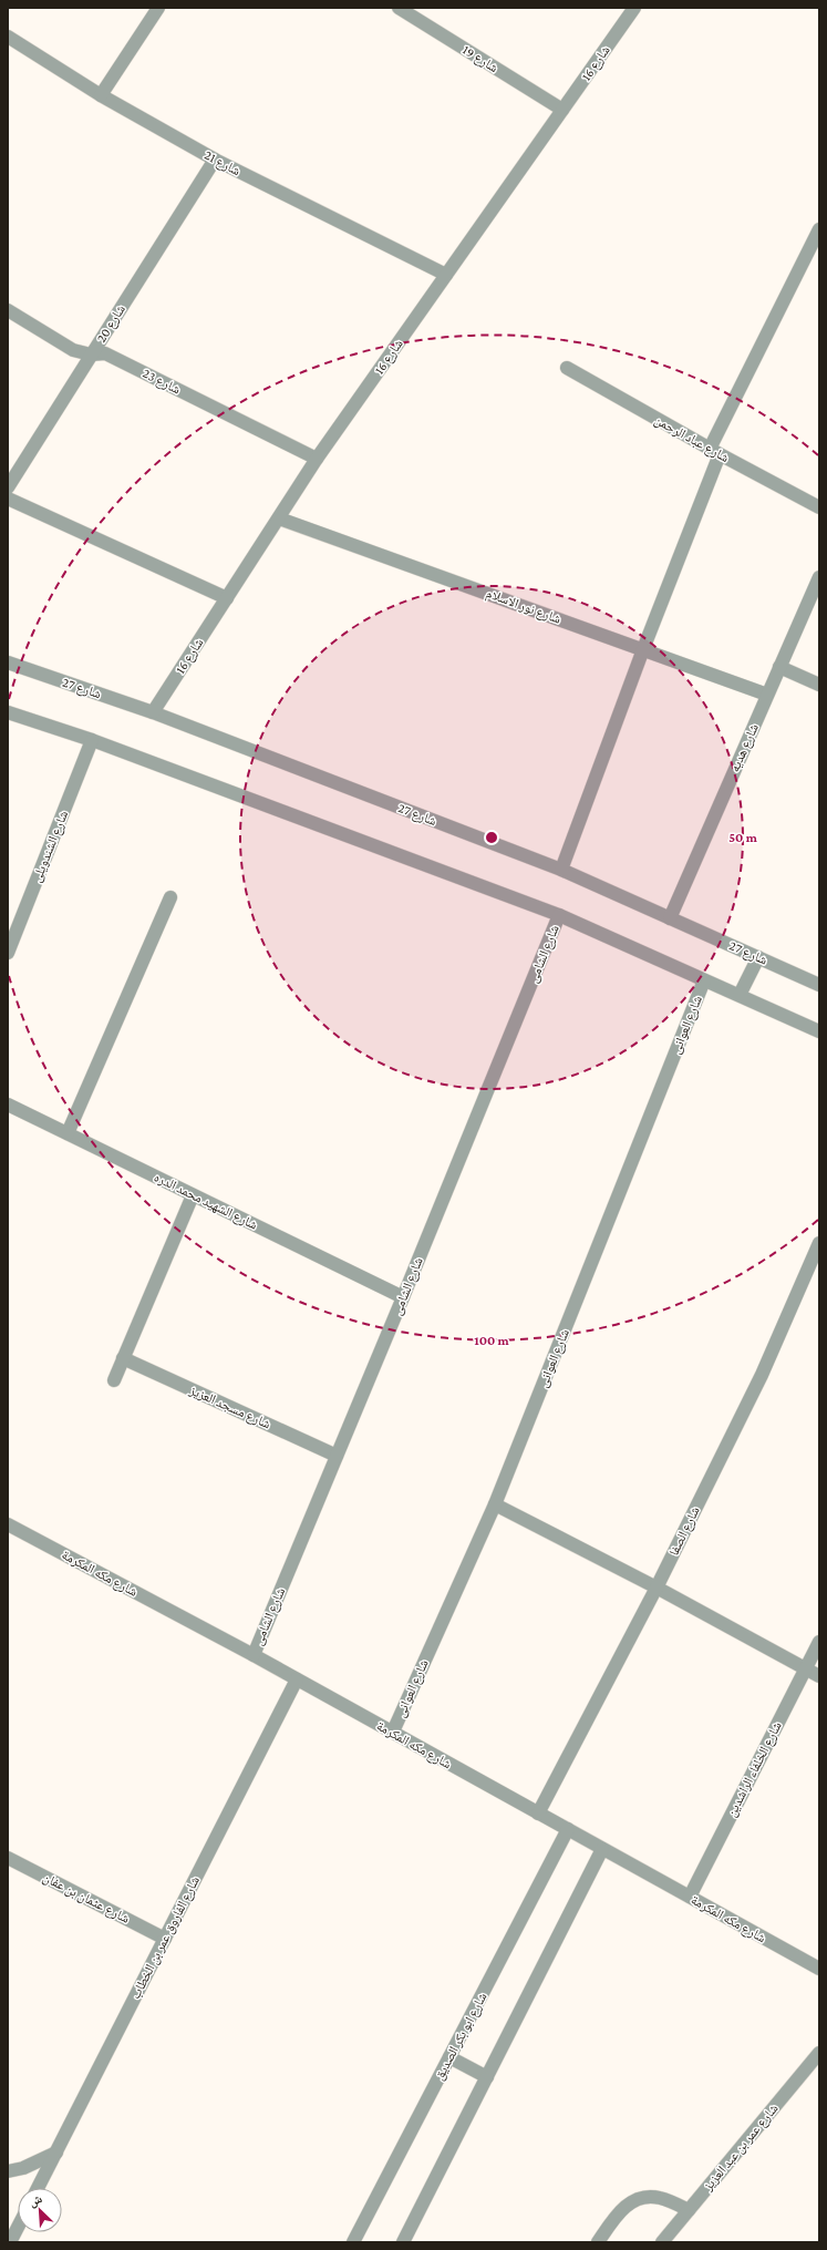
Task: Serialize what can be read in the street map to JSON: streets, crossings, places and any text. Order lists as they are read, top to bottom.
{
  "streets": {
    "street": [
      "شارع 19",
      "شارع 16",
      "شارع 21",
      "شارع 20",
      "شارع 23",
      "شارع عباد الرحمن",
      "شارع نور الاسلام",
      "شارع 27",
      "شارع هديه",
      "شارع الشندويلى",
      "شارع الشامى",
      "شارع العوانى",
      "شارع الشهيد محمد الدره",
      "شارع مسجد العزيز",
      "شارع الصفا",
      "شارع مكه المكرمة",
      "شارع الخلفاء الراشدين",
      "شارع عثمان بن عفان",
      "شارع الفاروق عمر بن الخطاب",
      "شارع ابو بكر الصديق",
      "شارع عمر بن عبد العزيز"
    ]
  },
  "crossings": [
    ["شارع 19", "شارع 16"],
    ["شارع 16", "شارع 21"],
    ["شارع 16", "شارع 23"],
    ["شارع 16", "شارع نور الاسلام"],
    ["شارع 16", "شارع 27"],
    ["شارع 21", "شارع 20"],
    ["شارع 20", "شارع 23"],
    ["شارع نور الاسلام", "شارع هديه"],
    ["شارع 27", "شارع هديه"],
    ["شارع الشامى", "شارع الشهيد محمد الدره"],
    ["شارع الشامى", "شارع مسجد العزيز"],
    ["شارع الشامى", "شارع مكه المكرمة"],
    ["شارع العوانى", "شارع مكه المكرمة"],
    ["شارع الصفا", "شارع مكه المكرمة"],
    ["شارع مكه المكرمة", "شارع الخلفاء الراشدين"],
    ["شارع مكه المكرمة", "شارع الفاروق عمر بن الخطاب"],
    ["شارع مكه المكرمة", "شارع ابو بكر الصديق"],
    ["شارع عثمان بن عفان", "شارع الفاروق عمر بن الخطاب"]
  ],
  "north": "top left",
  "rings": ["50 m", "100 m"]
}
